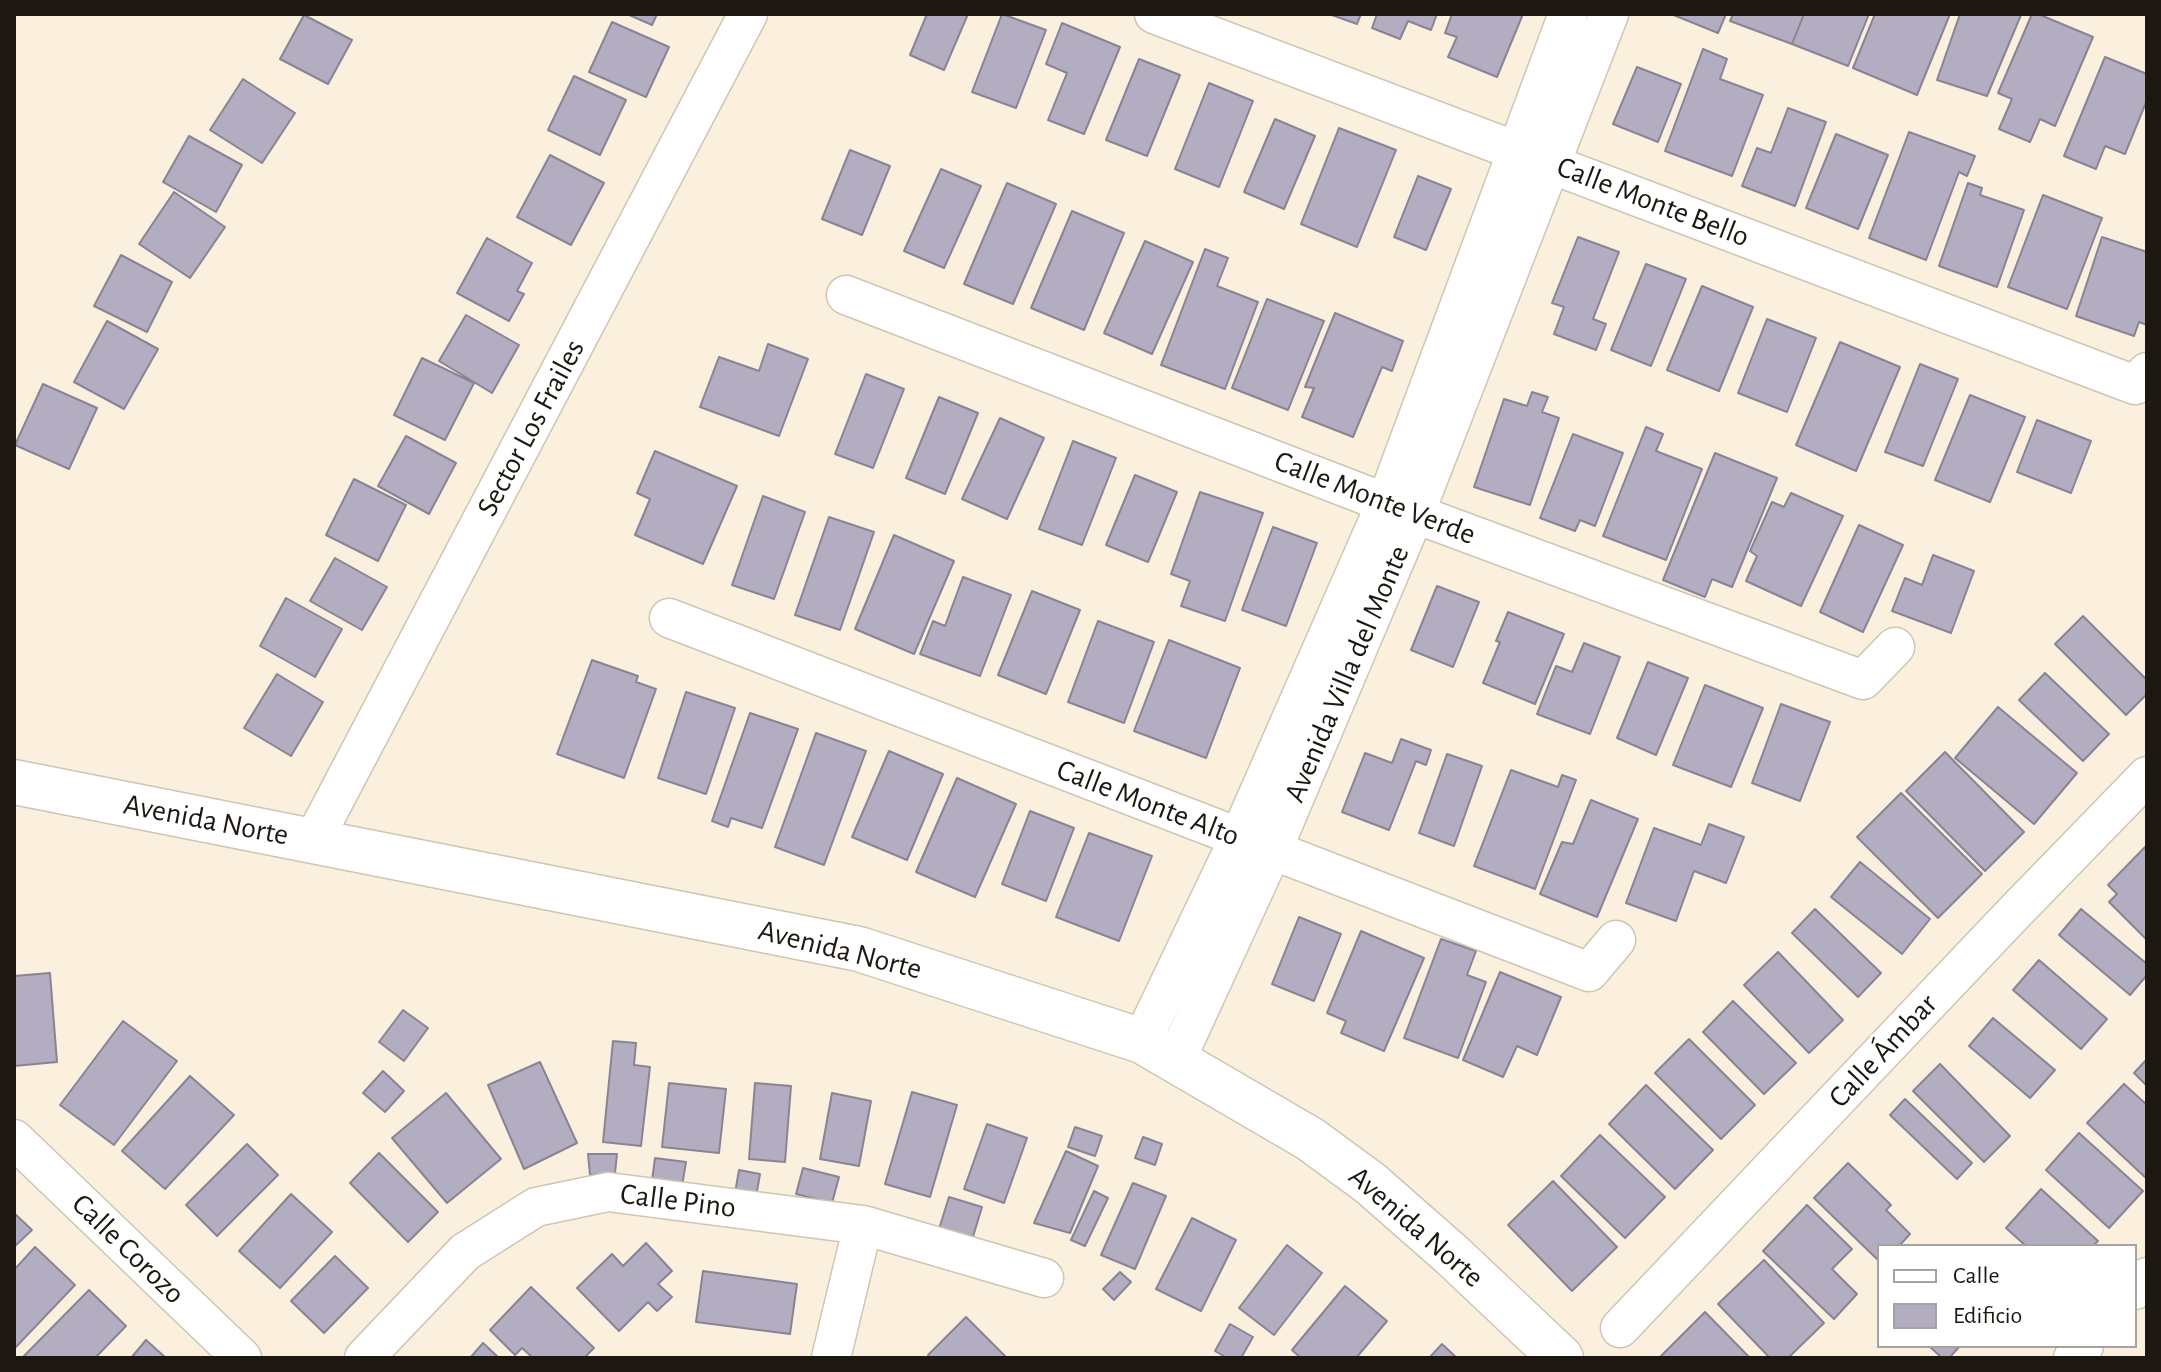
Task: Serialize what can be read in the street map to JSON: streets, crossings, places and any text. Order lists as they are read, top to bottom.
{
  "streets": {
    "street": [
      "Calle Monte Bello",
      "Sector Los Frailes",
      "Calle Monte Verde",
      "Avenida Villa del Monte",
      "Calle Monte Alto",
      "Avenida Norte",
      "Calle Ámbar",
      "Calle Pino",
      "Calle Corozo"
    ]
  },
  "crossings": [
    ["Calle Monte Bello", "Avenida Villa del Monte"],
    ["Sector Los Frailes", "Avenida Norte"],
    ["Calle Monte Verde", "Avenida Villa del Monte"],
    ["Avenida Villa del Monte", "Calle Monte Alto"],
    ["Avenida Villa del Monte", "Avenida Norte"]
  ],
  "legend": ["Calle", "Edificio"]
}
